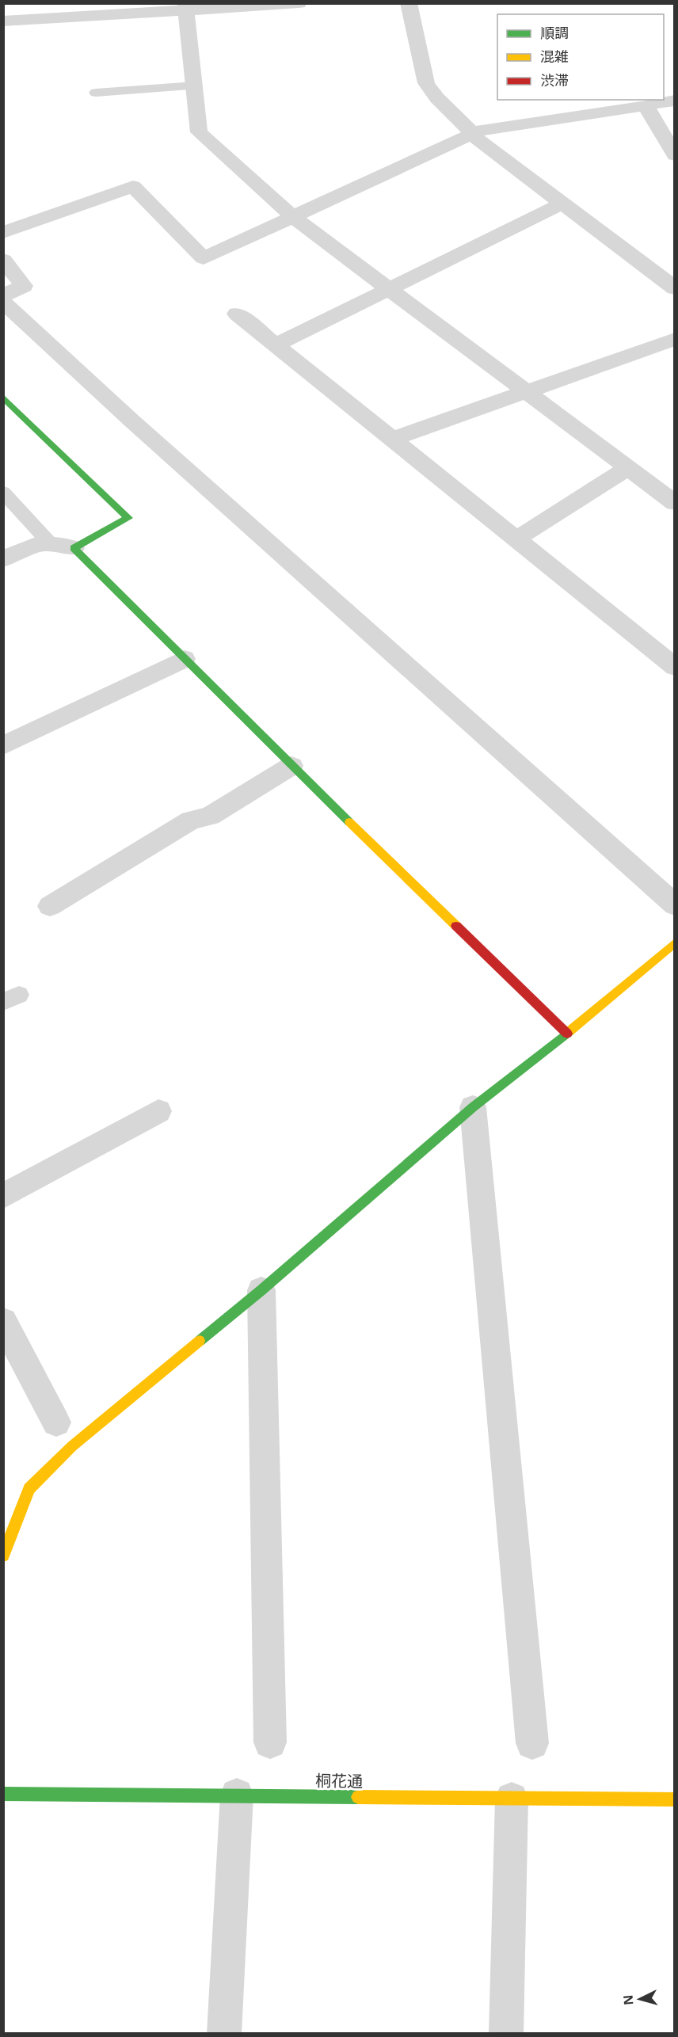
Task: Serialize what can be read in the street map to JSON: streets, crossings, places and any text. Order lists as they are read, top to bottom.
{
  "streets": {
    "street": ["桐花通"]
  },
  "legend": ["順調", "混雑", "渋滞"],
  "north": "left"
}
